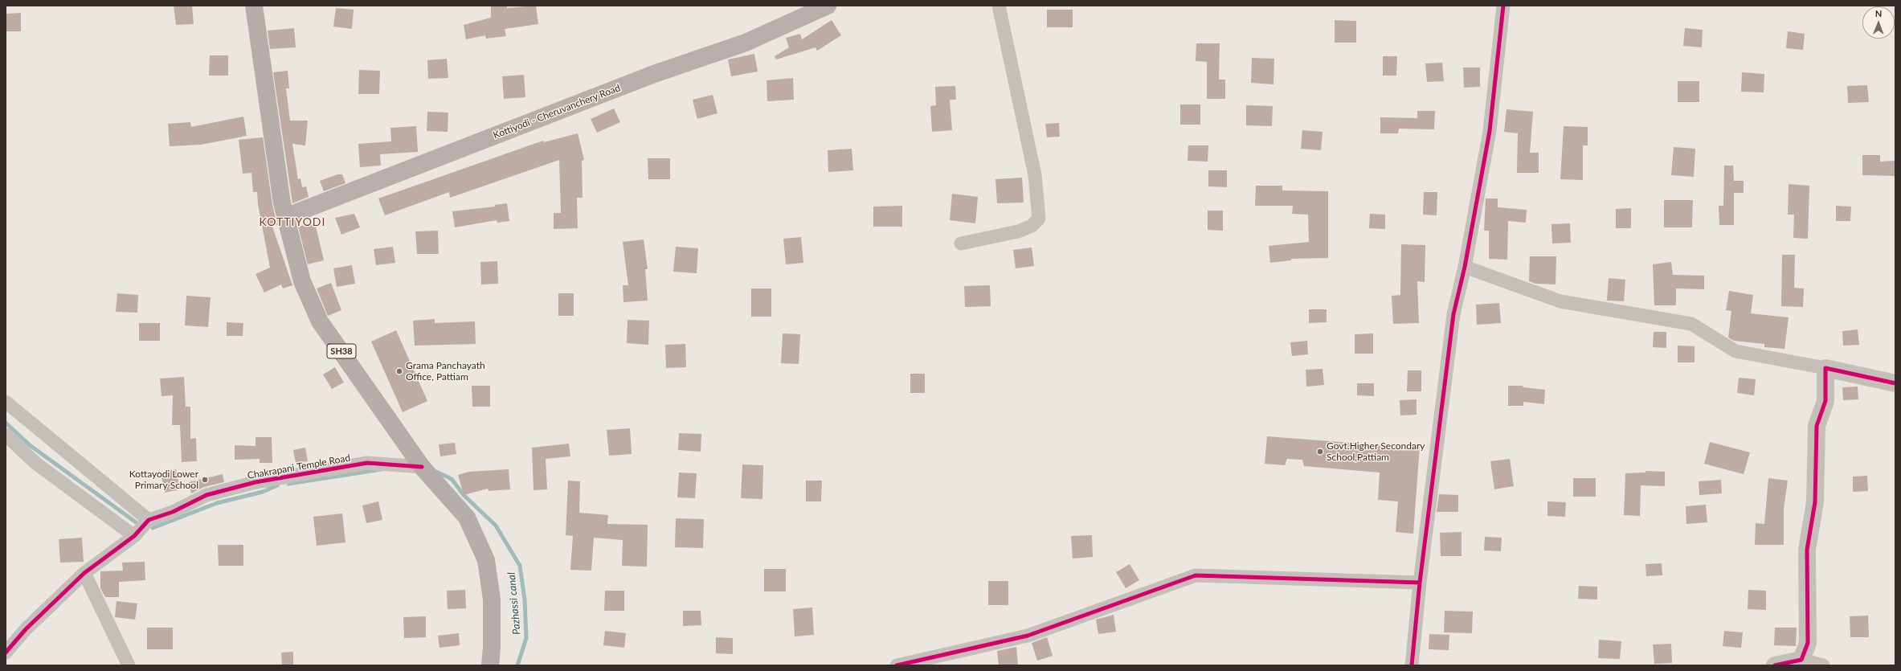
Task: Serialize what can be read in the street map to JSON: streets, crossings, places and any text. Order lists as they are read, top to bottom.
{
  "streets": {
    "main road": ["Kottiyodi - Cheruvanchery Road", "SH38"],
    "street": ["Chakrapani Temple Road"]
  },
  "crossings": [
    ["Kottiyodi - Cheruvanchery Road", "SH38"],
    ["SH38", "Chakrapani Temple Road"]
  ],
  "districts": ["KOTTIYODI"],
  "water": ["Pazhassi canal"],
  "places": ["Grama Panchayath Office, Pattiam", "Govt.Higher Secondary School,Pattiam", "Kottayodi Lower Primary School"],
  "north": "top"
}
